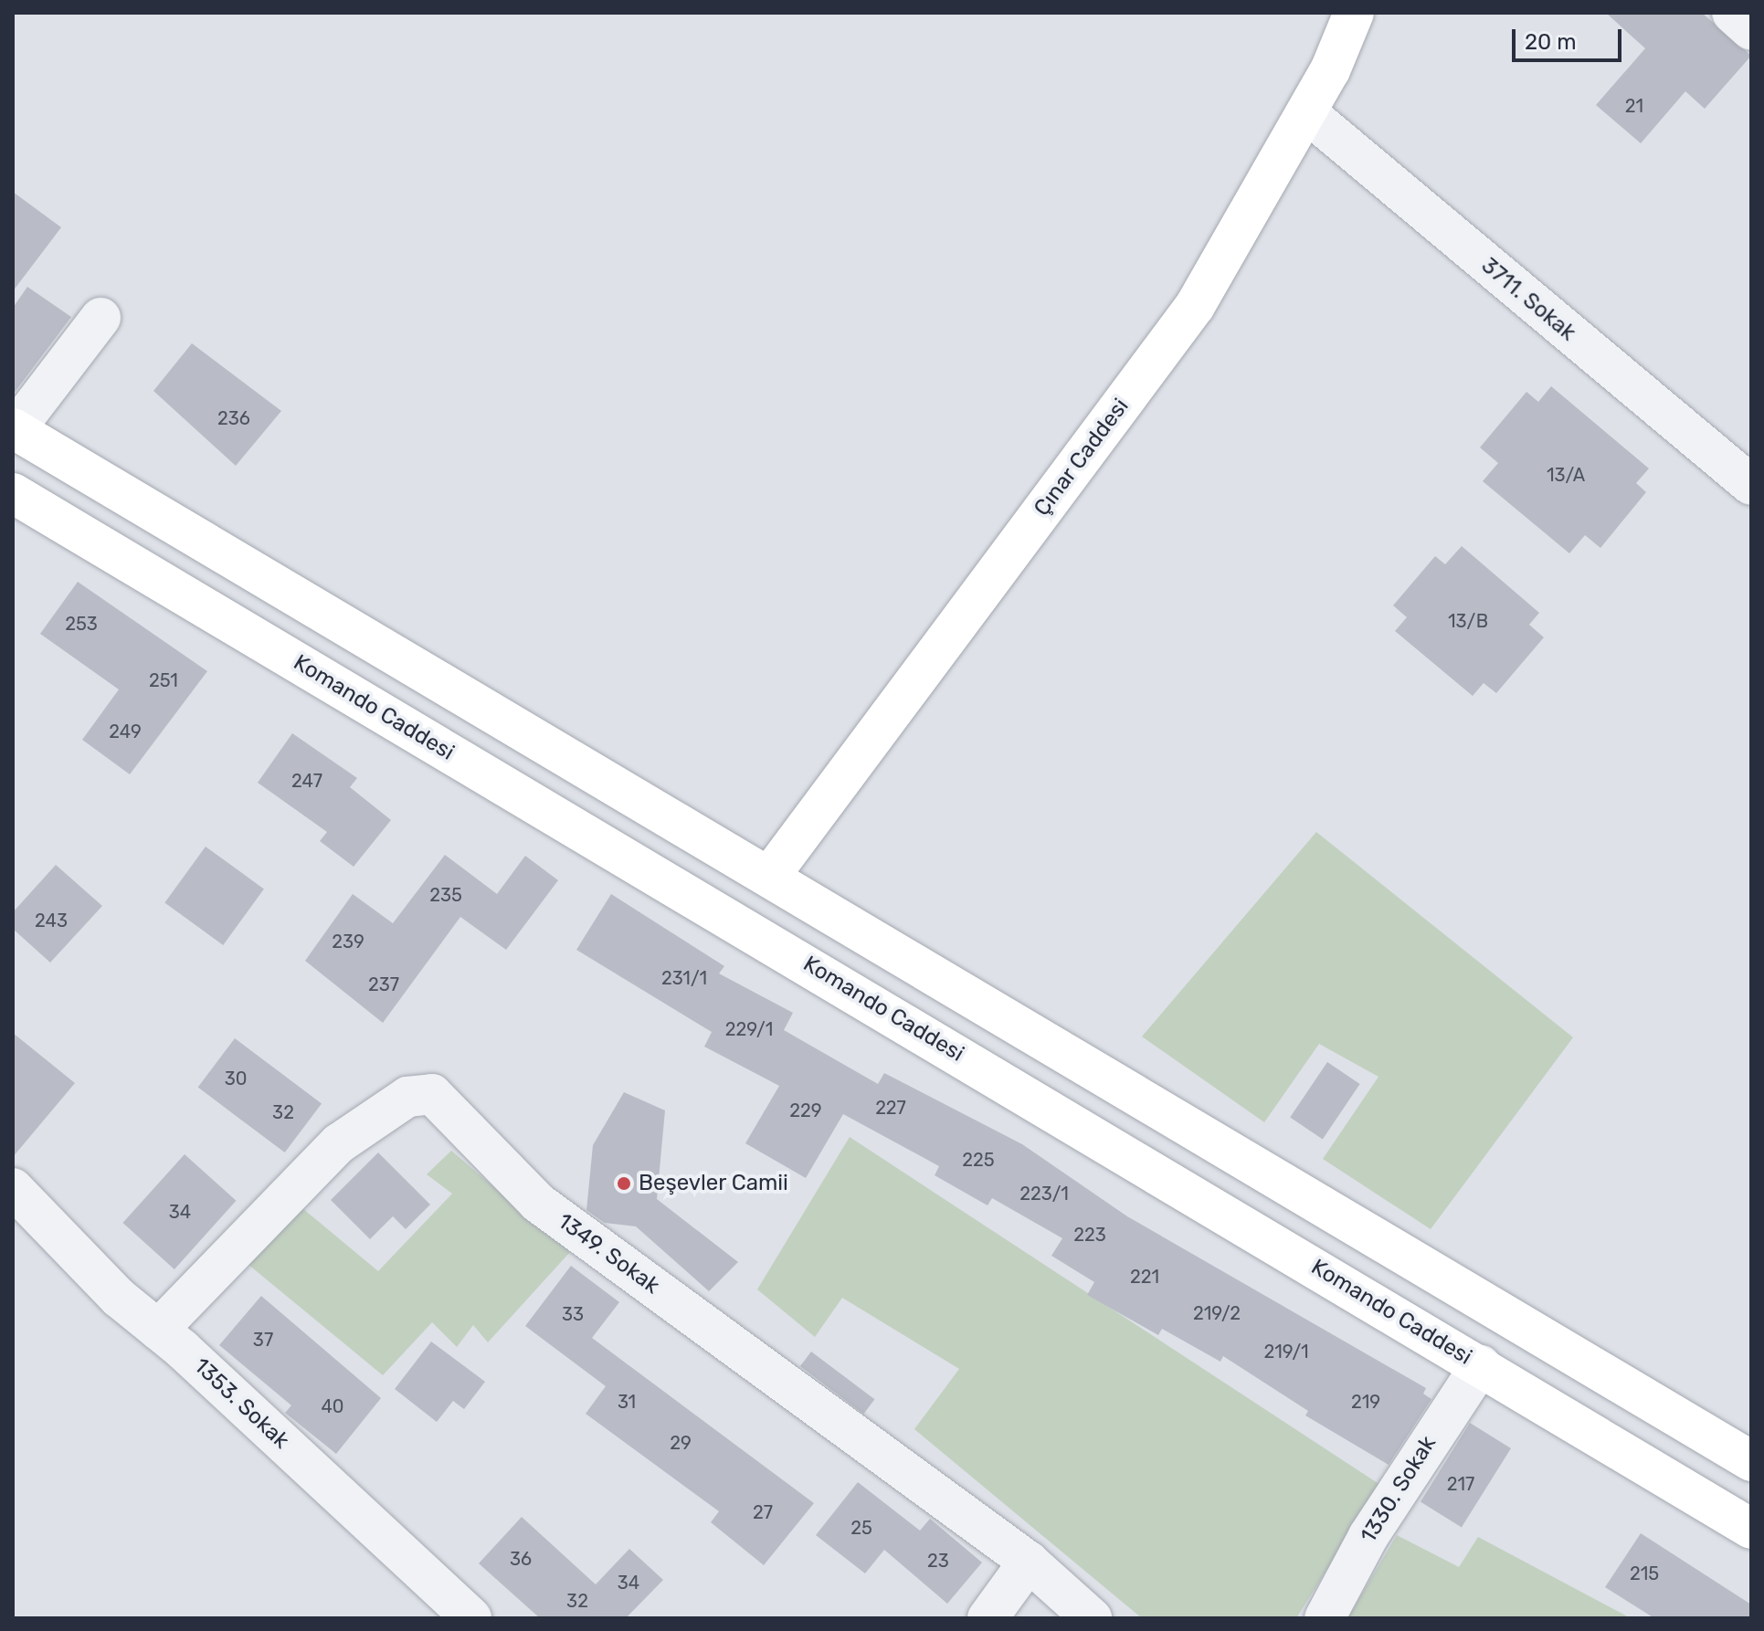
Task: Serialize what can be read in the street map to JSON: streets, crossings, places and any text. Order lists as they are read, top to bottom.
{
  "streets": {
    "main road": ["Çınar Caddesi", "Komando Caddesi"],
    "street": [
      "3711. Sokak",
      "1349. Sokak",
      "1353. Sokak",
      "1330. Sokak"
    ]
  },
  "crossings": [
    ["3711. Sokak", "Çınar Caddesi"],
    ["Komando Caddesi", "1330. Sokak"],
    ["1349. Sokak", "1353. Sokak"]
  ],
  "places": ["Beşevler Camii"],
  "house_numbers": [
    "21",
    "236",
    "13/A",
    "13/B",
    "253",
    "251",
    "249",
    "247",
    "235",
    "243",
    "239",
    "231/1",
    "237",
    "229/1",
    "30",
    "227",
    "229",
    "32",
    "225",
    "223/1",
    "34",
    "223",
    "221",
    "219/2",
    "33",
    "37",
    "219/1",
    "31",
    "219",
    "40",
    "29",
    "217",
    "27",
    "25",
    "36",
    "23",
    "215",
    "34",
    "32"
  ],
  "scale_bar": "20 m"
}
